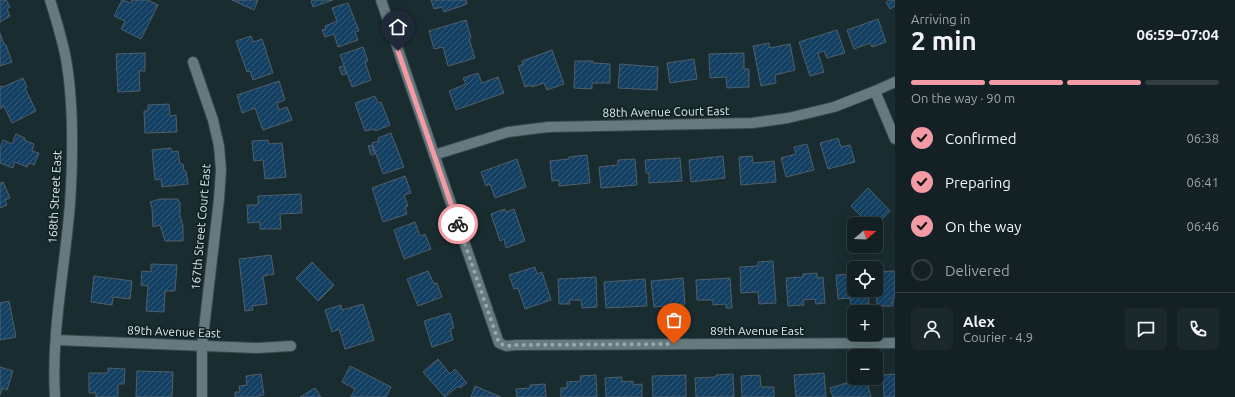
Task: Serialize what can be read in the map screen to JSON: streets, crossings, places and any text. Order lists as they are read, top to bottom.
{
  "streets": {
    "street": [
      "88th Avenue Court East",
      "168th Street East",
      "167th Street Court East",
      "89th Avenue East"
    ]
  },
  "crossings": [
    ["88th Avenue Court East", "89th Avenue East"],
    ["168th Street East", "89th Avenue East"],
    ["167th Street Court East", "89th Avenue East"]
  ],
  "north": "right",
  "page": {
    "heading": ["2 min", "Arriving in", "06:59–07:04"],
    "panel": ["Alex", "Courier · 4.9"],
    "bar": "On the way · 90 m",
    "list": [
      ["Confirmed", "06:38"],
      ["Preparing", "06:41"],
      ["On the way", "06:46"],
      "Delivered"
    ],
    "map_buttons": ["+", "−"]
  }
}
